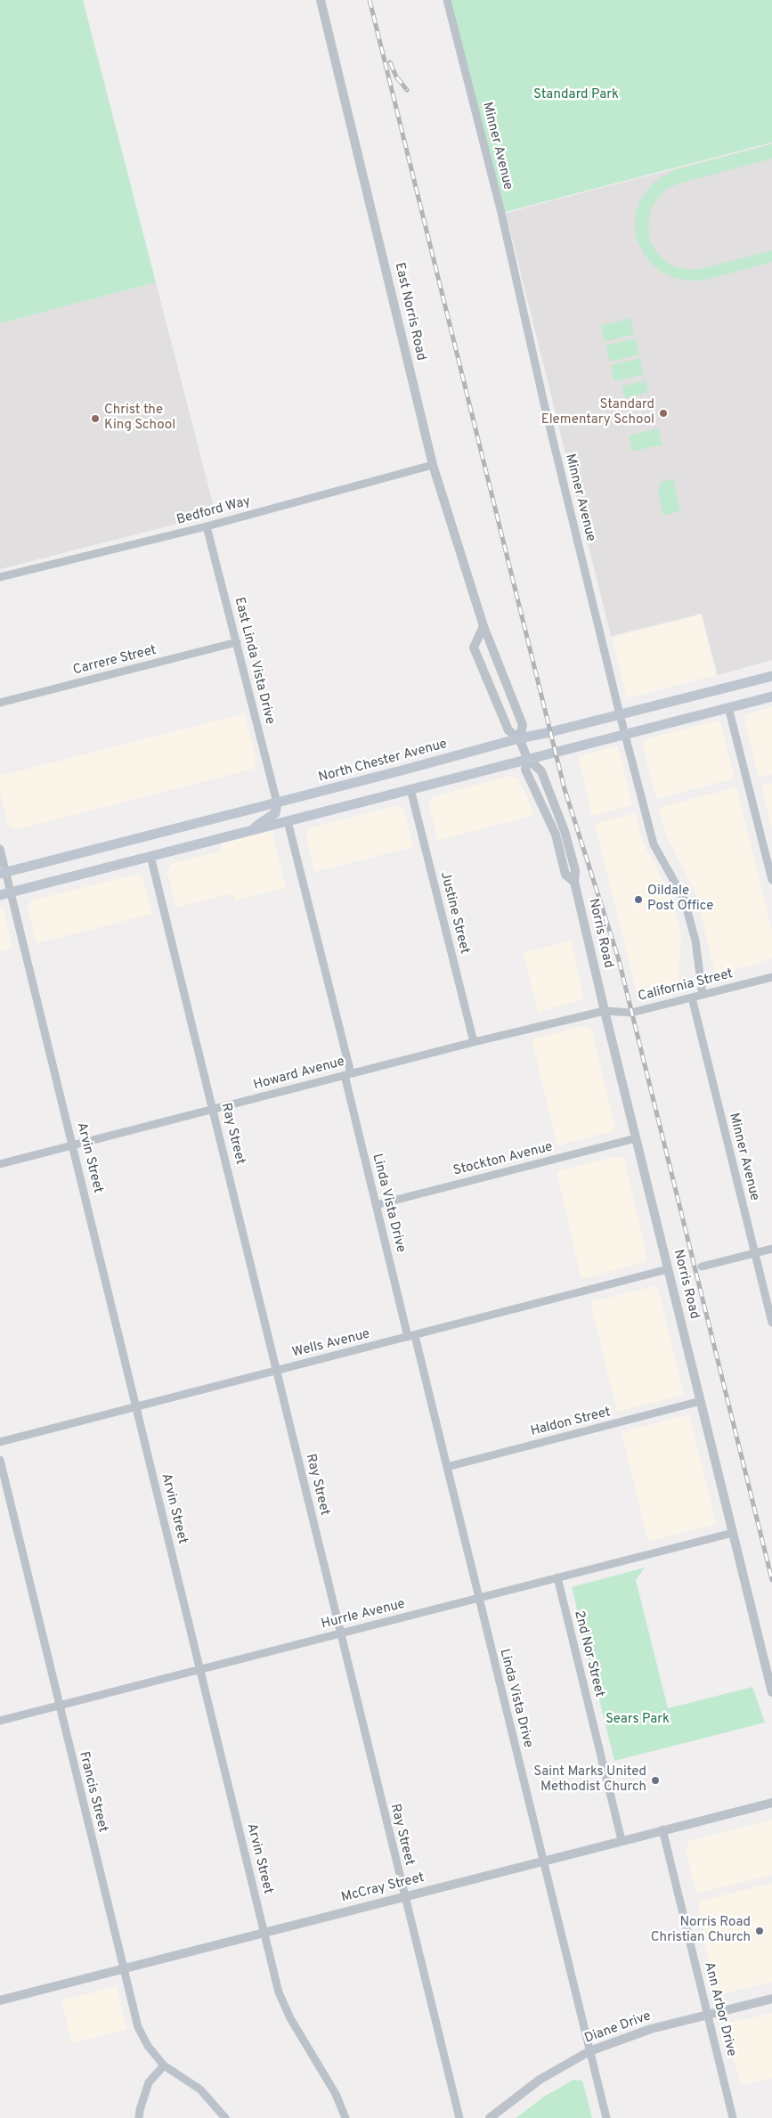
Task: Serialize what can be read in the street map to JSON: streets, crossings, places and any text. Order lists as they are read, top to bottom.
{
  "streets": {
    "main road": ["North Chester Avenue"],
    "street": [
      "Minner Avenue",
      "East Norris Road",
      "Bedford Way",
      "Carrere Street",
      "East Linda Vista Drive",
      "Justine Street",
      "Norris Road",
      "California Street",
      "Howard Avenue",
      "Ray Street",
      "Arvin Street",
      "Stockton Avenue",
      "Linda Vista Drive",
      "Wells Avenue",
      "Haldon Street",
      "Hurrle Avenue",
      "2nd Nor Street",
      "Francis Street",
      "McCray Street",
      "Ann Arbor Drive",
      "Diane Drive"
    ]
  },
  "crossings": [
    ["Minner Avenue", "North Chester Avenue"],
    ["Minner Avenue", "California Street"],
    ["East Norris Road", "Bedford Way"],
    ["East Norris Road", "North Chester Avenue"],
    ["East Norris Road", "Norris Road"],
    ["Bedford Way", "East Linda Vista Drive"],
    ["Carrere Street", "East Linda Vista Drive"],
    ["East Linda Vista Drive", "North Chester Avenue"],
    ["North Chester Avenue", "Arvin Street"],
    ["Justine Street", "Howard Avenue"],
    ["Norris Road", "California Street"],
    ["Norris Road", "Howard Avenue"],
    ["Norris Road", "Stockton Avenue"],
    ["Norris Road", "Wells Avenue"],
    ["Norris Road", "Haldon Street"],
    ["Norris Road", "Hurrle Avenue"],
    ["California Street", "Howard Avenue"],
    ["Howard Avenue", "Ray Street"],
    ["Howard Avenue", "Arvin Street"],
    ["Howard Avenue", "Linda Vista Drive"],
    ["Ray Street", "Wells Avenue"],
    ["Ray Street", "Hurrle Avenue"],
    ["Ray Street", "McCray Street"],
    ["Arvin Street", "Wells Avenue"],
    ["Arvin Street", "Hurrle Avenue"],
    ["Arvin Street", "McCray Street"],
    ["Stockton Avenue", "Linda Vista Drive"],
    ["Linda Vista Drive", "Wells Avenue"],
    ["Linda Vista Drive", "Haldon Street"],
    ["Linda Vista Drive", "Hurrle Avenue"],
    ["Linda Vista Drive", "McCray Street"],
    ["Linda Vista Drive", "Diane Drive"],
    ["Hurrle Avenue", "2nd Nor Street"],
    ["Hurrle Avenue", "Francis Street"],
    ["2nd Nor Street", "McCray Street"],
    ["Francis Street", "McCray Street"],
    ["McCray Street", "Ann Arbor Drive"],
    ["Ann Arbor Drive", "Diane Drive"]
  ],
  "parks": ["Standard Park", "Sears Park"],
  "places": [
    "Standard Elementary School",
    "Christ the King School",
    "Oildale Post Office",
    "Saint Marks United Methodist Church",
    "Norris Road Christian Church"
  ]
}
